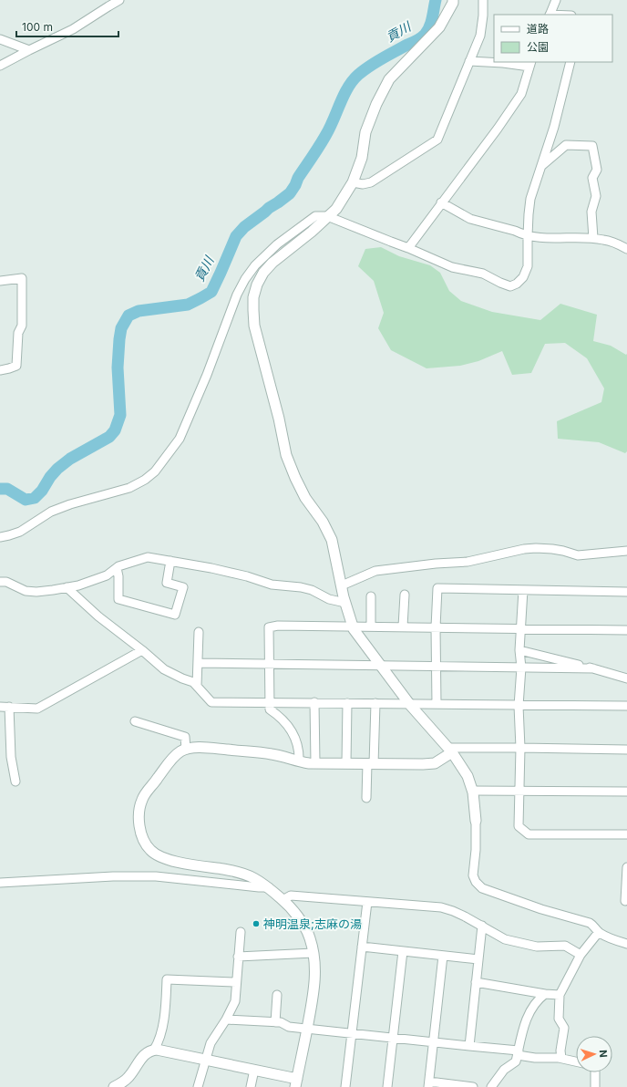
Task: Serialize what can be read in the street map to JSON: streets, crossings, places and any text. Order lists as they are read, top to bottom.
{
  "water": ["貢川"],
  "places": ["神明温泉;志麻の湯"],
  "legend": ["道路", "公園"],
  "scale_bar": "100 m",
  "north": "right"
}
